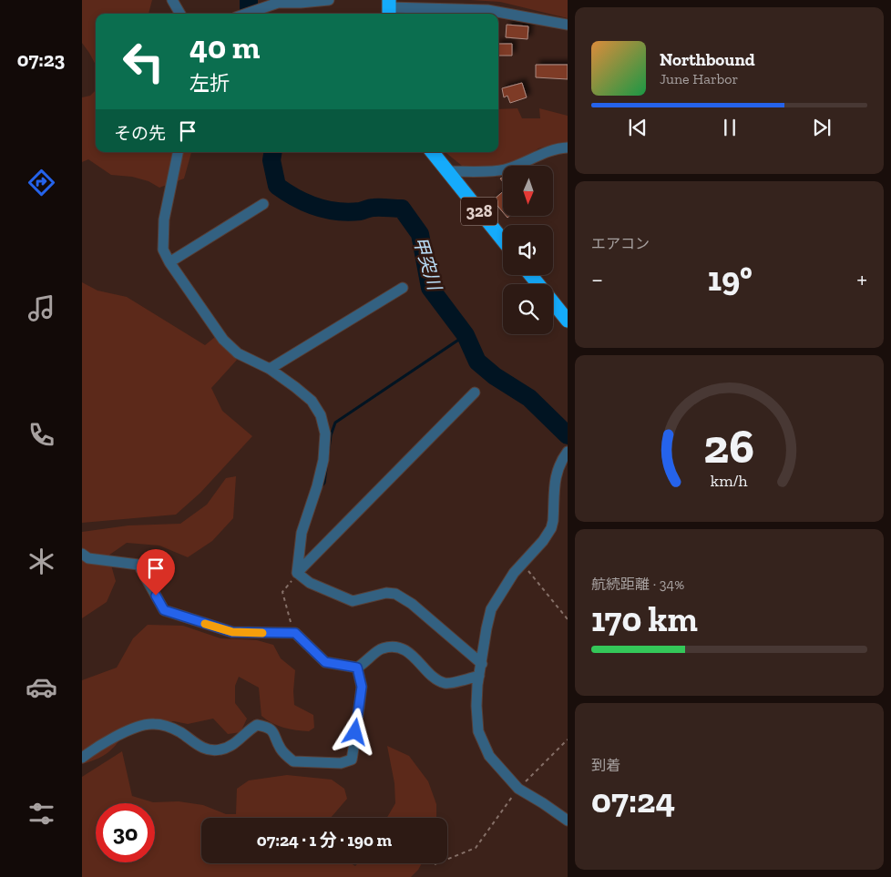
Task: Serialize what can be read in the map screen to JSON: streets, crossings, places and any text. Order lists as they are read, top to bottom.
{
  "streets": {
    "highway": ["328"]
  },
  "water": ["甲突川"],
  "north": "bottom",
  "page": {
    "tabs": "07:23",
    "turn": ["40 m", "左折"],
    "song": ["Northbound", "June Harbor"],
    "then": "その先",
    "tile": [
      "エアコン",
      ["航続距離 · 34%", "170 km"],
      ["到着", "07:24"]
    ],
    "heat": ["−", "19°", "+"],
    "limit": "30",
    "trip": "07:24 · 1 分 · 190 m",
    "gauge": ["26", "km/h"]
  }
}
